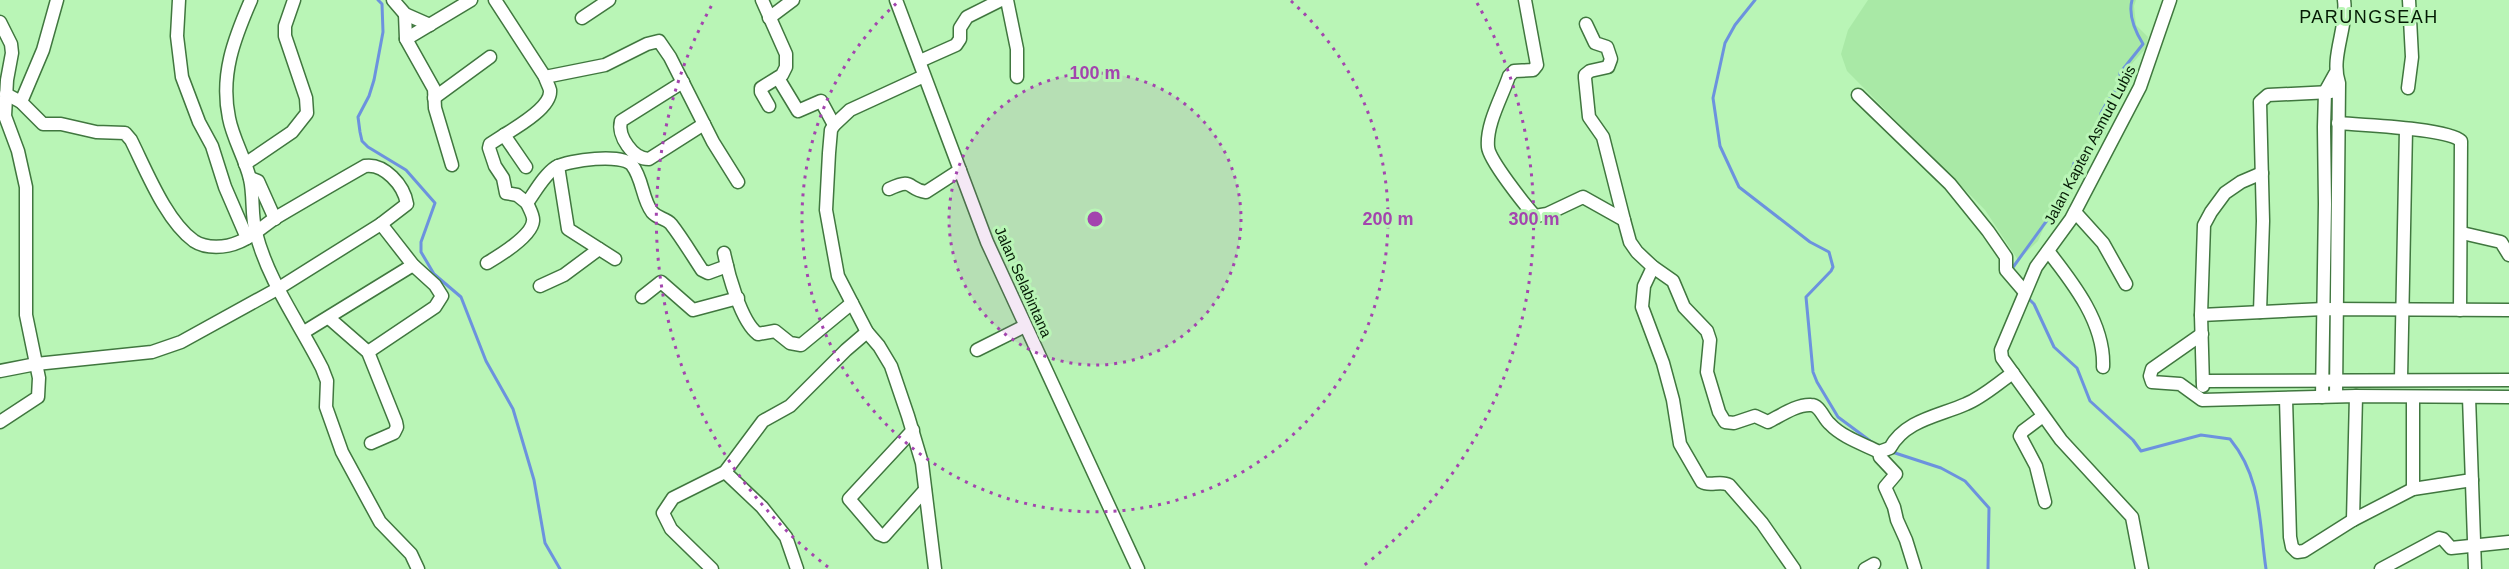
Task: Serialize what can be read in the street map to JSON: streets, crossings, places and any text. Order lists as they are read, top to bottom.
{
  "streets": {
    "street": ["Jalan Kapten Asmud Lubis", "Jalan Selabintana"]
  },
  "districts": ["PARUNGSEAH"],
  "rings": ["100 m", "200 m", "300 m"]
}
